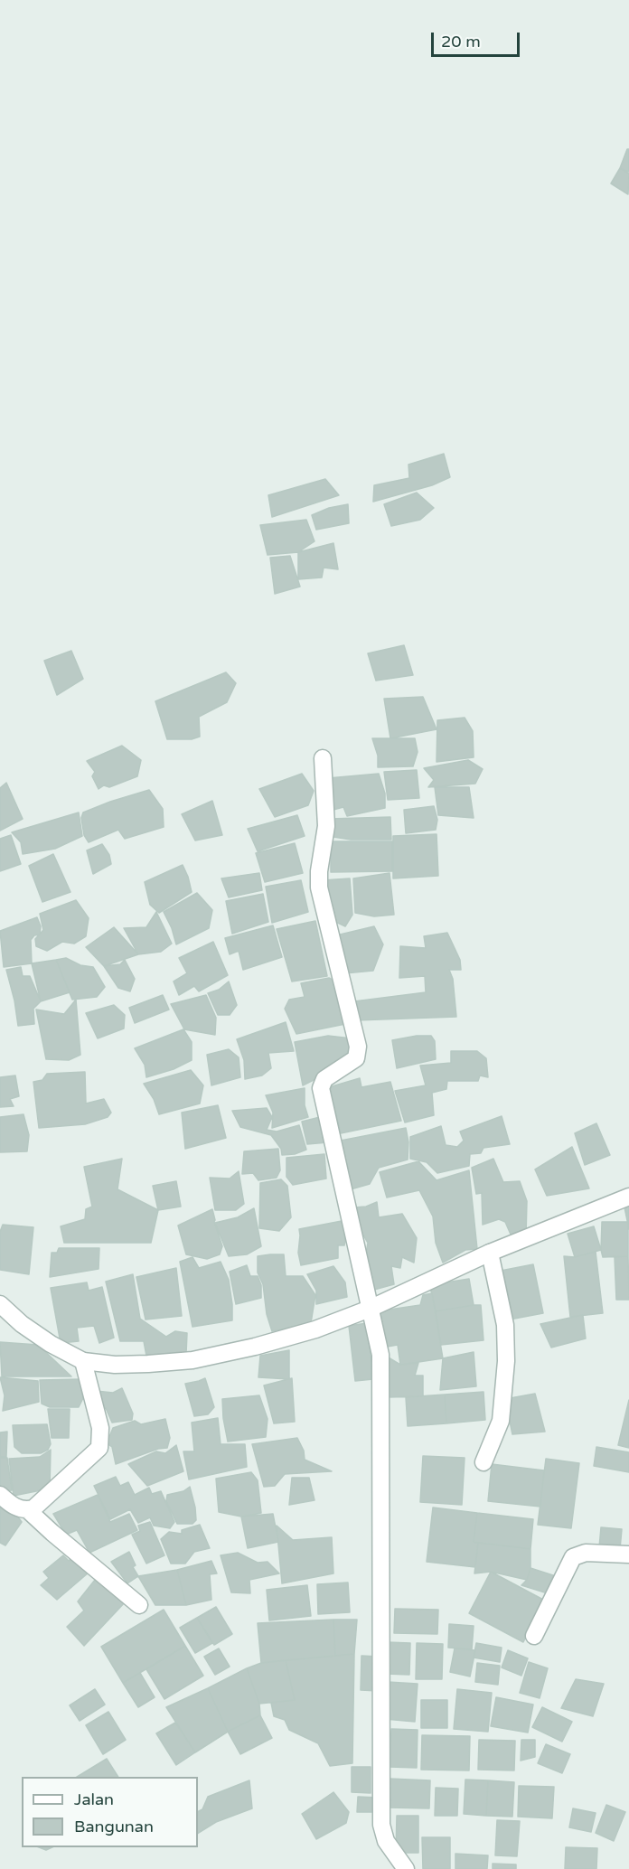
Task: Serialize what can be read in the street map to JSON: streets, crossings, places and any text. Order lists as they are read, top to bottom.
{
  "legend": ["Jalan", "Bangunan"],
  "scale_bar": "20 m"
}
